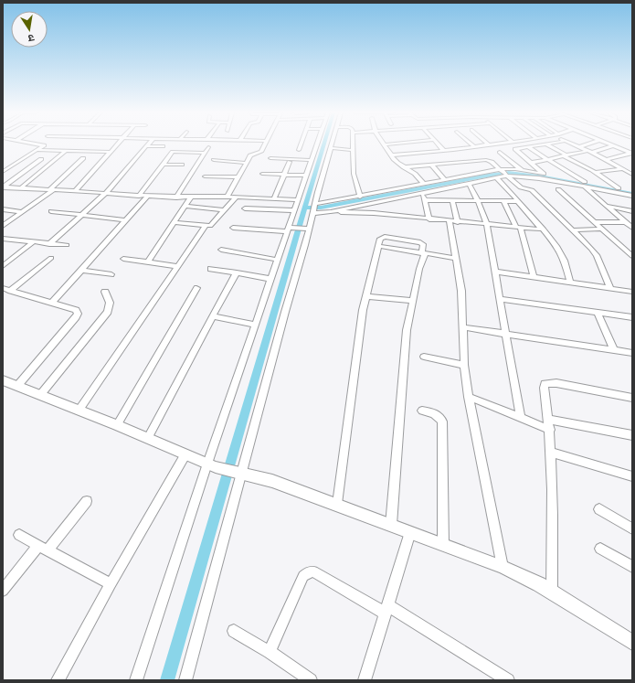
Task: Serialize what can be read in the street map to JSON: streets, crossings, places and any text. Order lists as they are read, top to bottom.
{
  "north": "bottom"
}
